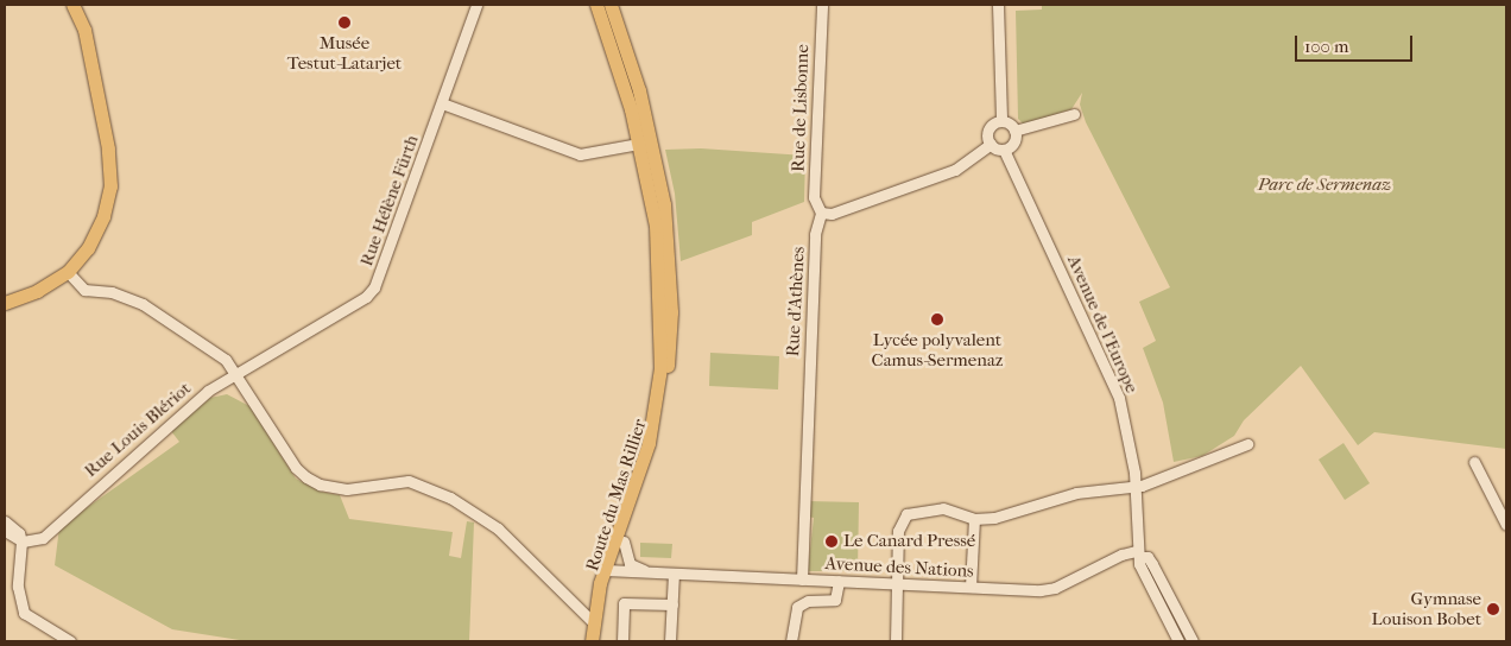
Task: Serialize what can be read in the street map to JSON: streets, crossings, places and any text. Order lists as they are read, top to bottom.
{
  "streets": {
    "main road": ["Route du Mas Rillier"],
    "street": [
      "Rue de Lisbonne",
      "Rue Hélène Fürth",
      "Rue d'Athènes",
      "Avenue de l'Europe",
      "Rue Louis Blériot",
      "Avenue des Nations"
    ]
  },
  "crossings": [
    ["Rue de Lisbonne", "Rue d'Athènes"],
    ["Rue Hélène Fürth", "Rue Louis Blériot"],
    ["Rue d'Athènes", "Avenue des Nations"],
    ["Avenue de l'Europe", "Avenue des Nations"],
    ["Route du Mas Rillier", "Avenue des Nations"]
  ],
  "parks": ["Parc de Sermenaz"],
  "places": [
    "Musée Testut-Latarjet",
    "Lycée polyvalent Camus-Sermenaz",
    "Le Canard Pressé",
    "Gymnase Louison Bobet"
  ],
  "scale_bar": "100 m"
}
